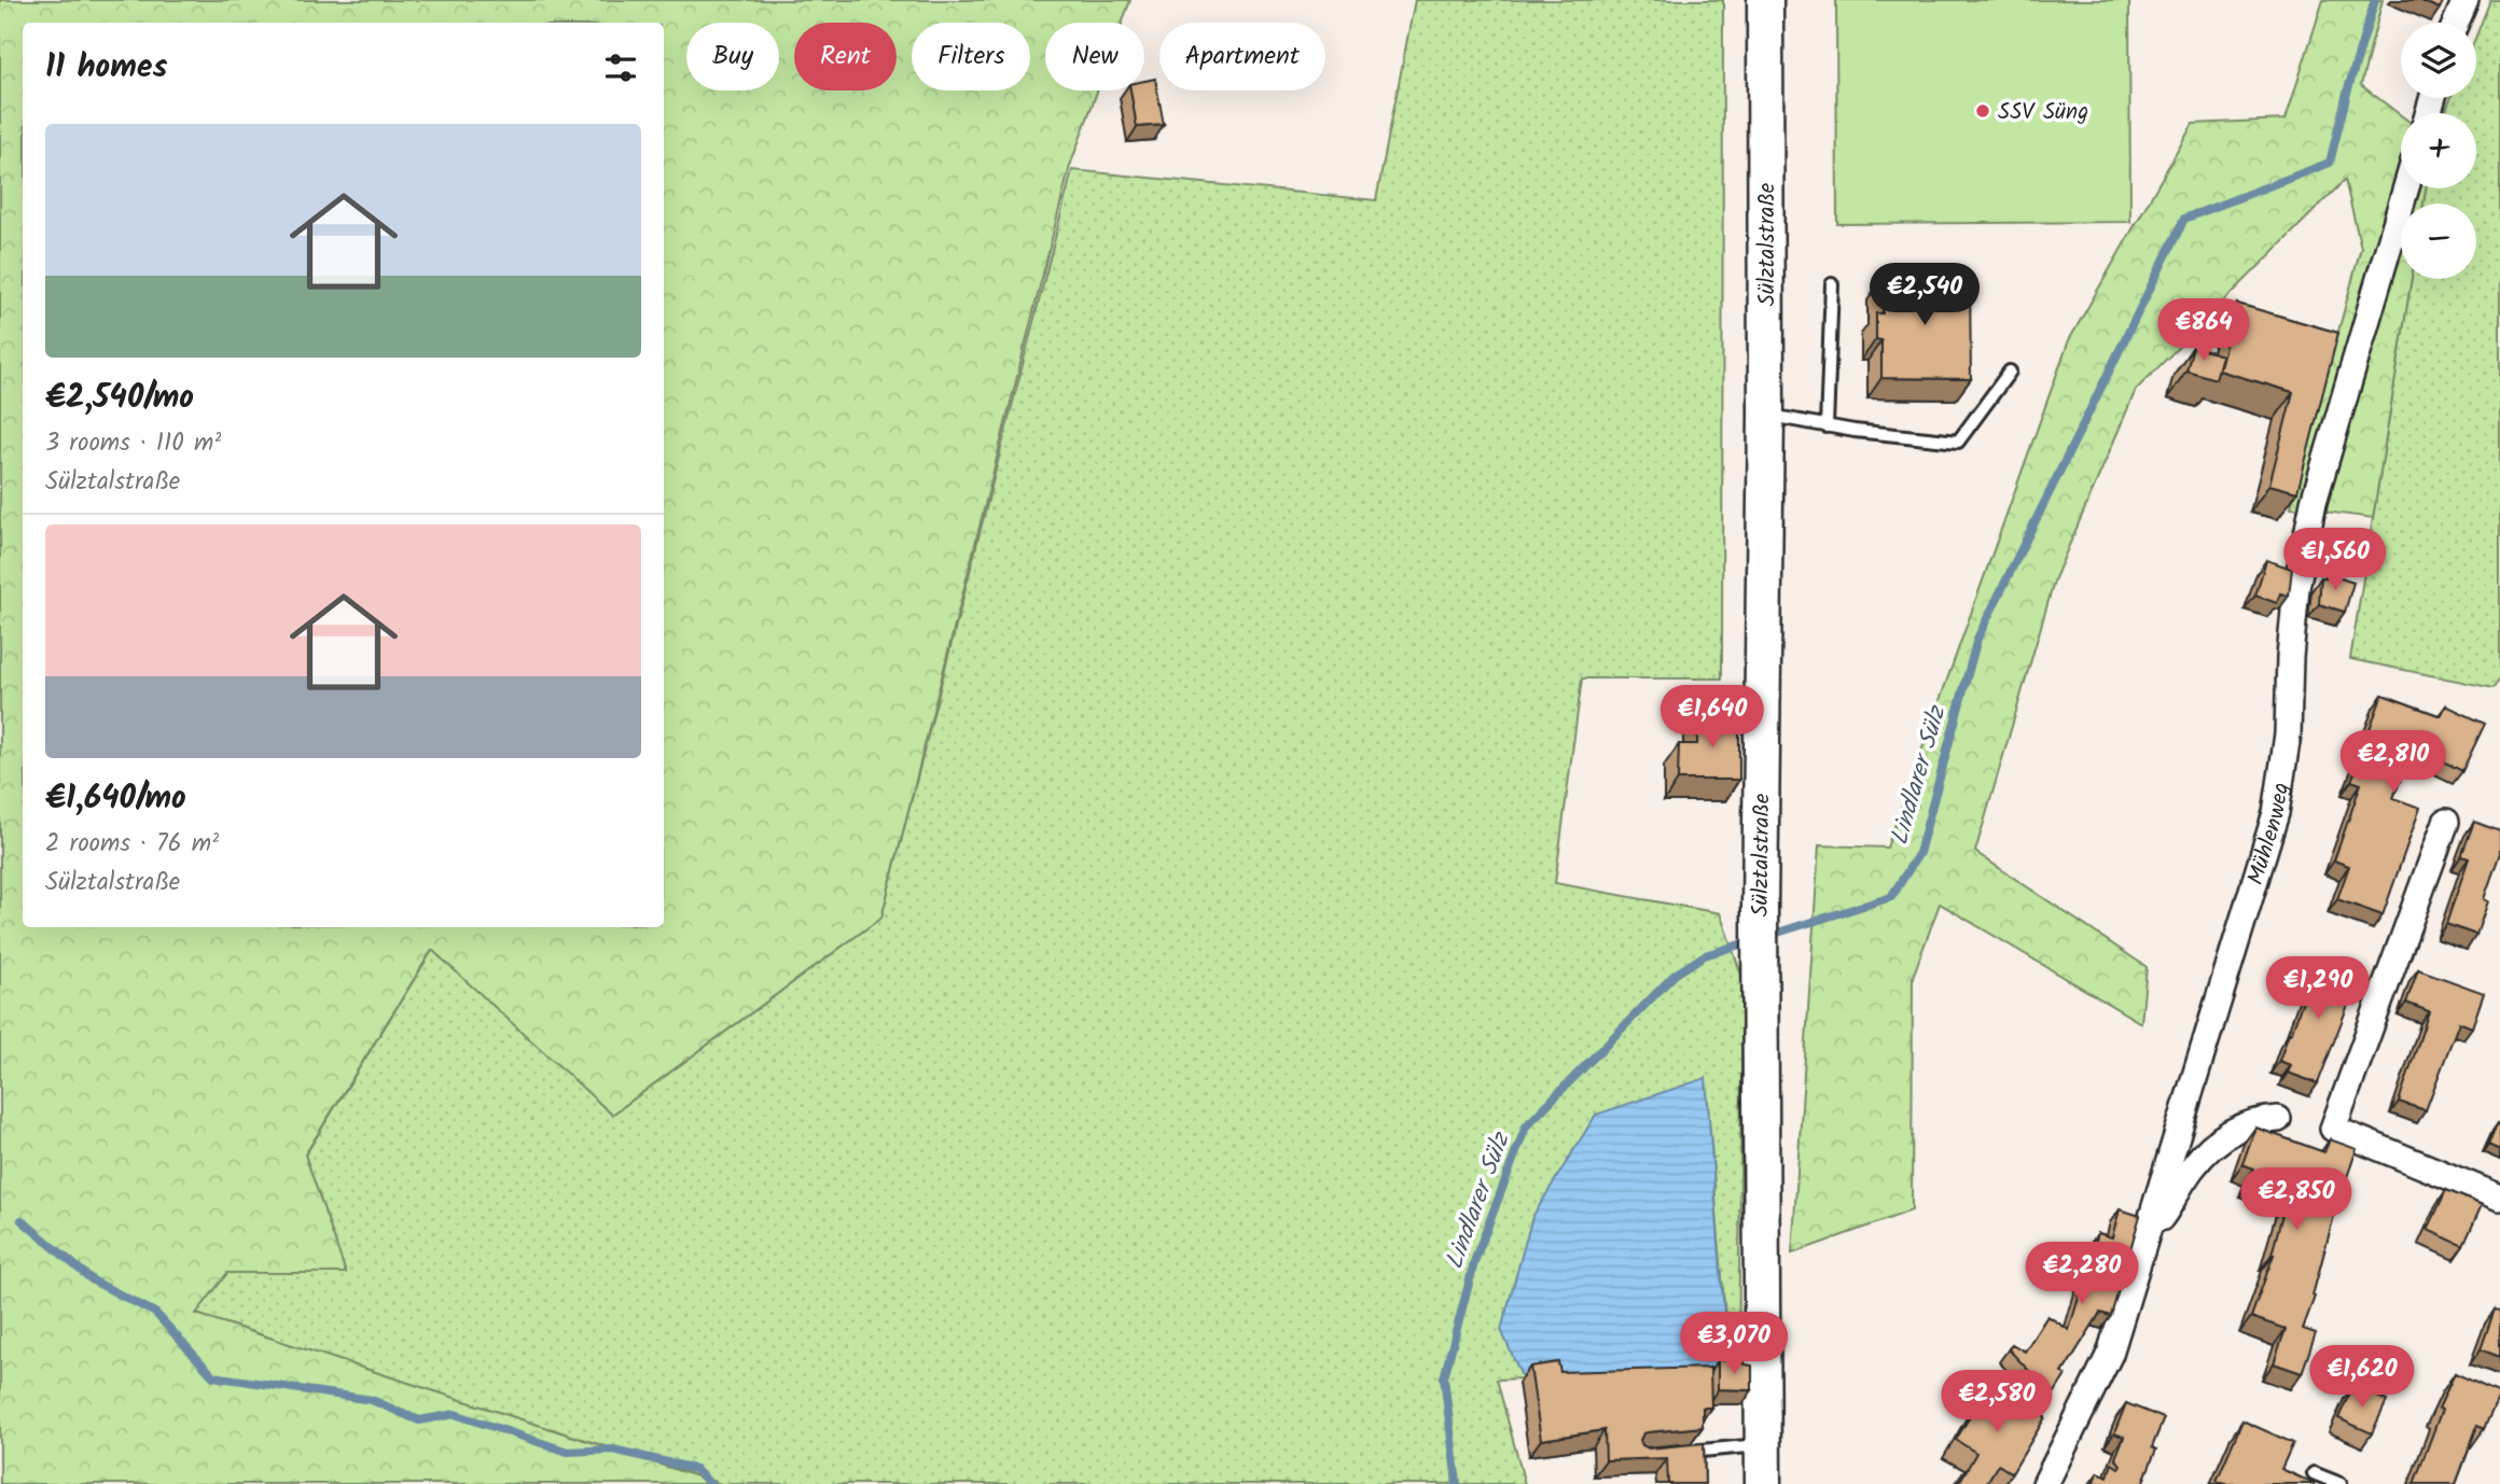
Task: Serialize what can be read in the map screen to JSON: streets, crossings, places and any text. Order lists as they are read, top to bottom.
{
  "streets": {
    "main road": ["Sülztalstraße"],
    "street": ["Mühlenweg"]
  },
  "water": ["Lindlarer Sülz"],
  "places": ["SSV Süng"],
  "page": {
    "map_buttons": ["+", "−"],
    "chip": [
      "Buy",
      "Rent",
      "Filters",
      "New",
      "Apartment"
    ],
    "heading": "11 homes",
    "list": [
      {
        "name": "€2,540/mo",
        "note": "3 rooms · 110 m² · Sülztalstraße"
      },
      {
        "name": "€1,640/mo",
        "note": "2 rooms · 76 m² · Sülztalstraße"
      }
    ],
    "price": [
      "€2,540",
      "€864",
      "€1,560",
      "€1,640",
      "€2,810",
      "€1,290",
      "€2,850",
      "€2,280",
      "€3,070",
      "€1,620",
      "€2,580"
    ]
  }
}
